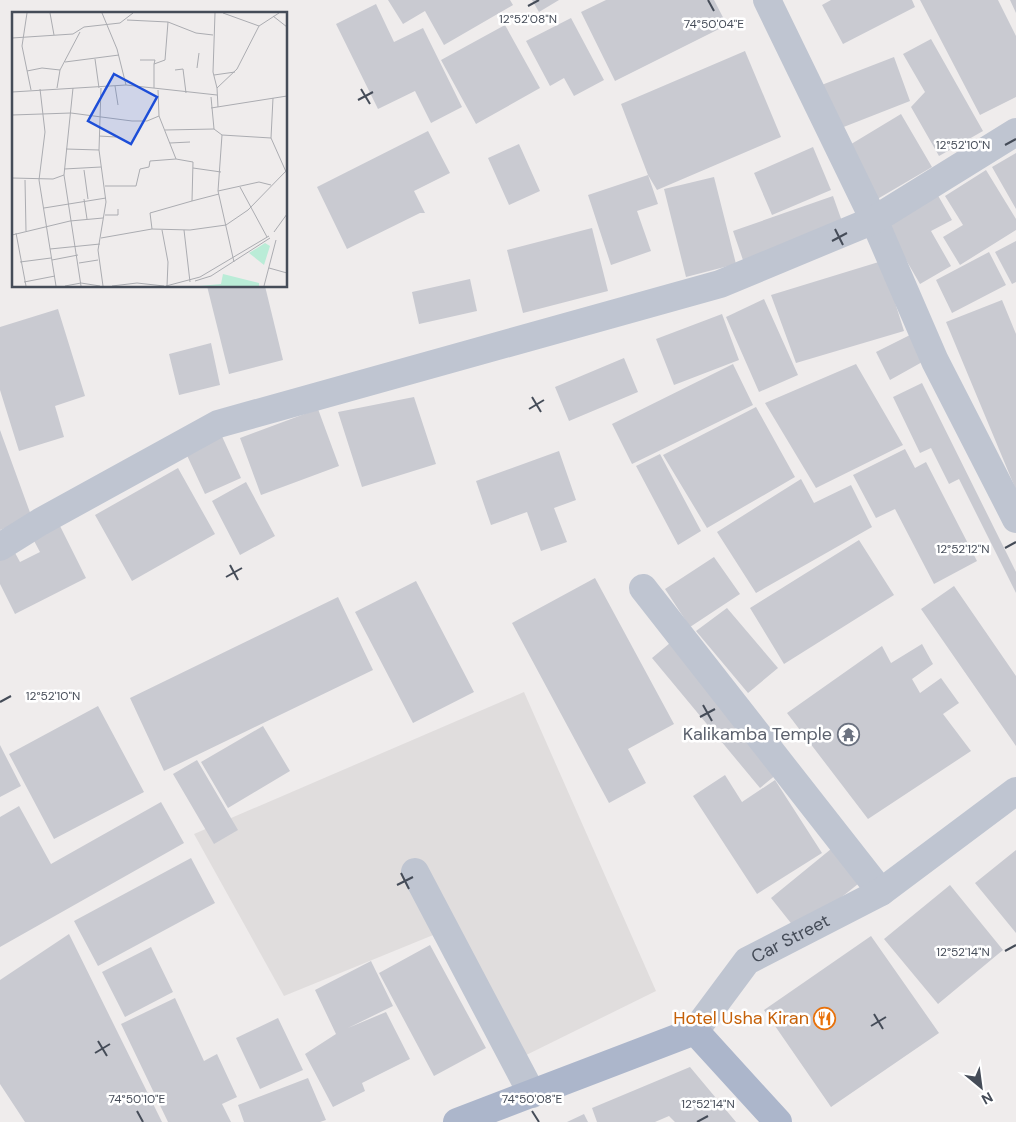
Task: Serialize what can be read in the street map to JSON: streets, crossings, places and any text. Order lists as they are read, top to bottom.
{
  "streets": {
    "street": ["Car Street"]
  },
  "places": {
    "temple": ["Kalikamba Temple"],
    "restaurant": ["Hotel Usha Kiran"]
  },
  "north": "bottom right",
  "coordinates": [
    "12°52'08\"N",
    "74°50'04\"E",
    "12°52'10\"N",
    "12°52'12\"N",
    "12°52'14\"N",
    "74°50'10\"E",
    "74°50'08\"E"
  ]
}
